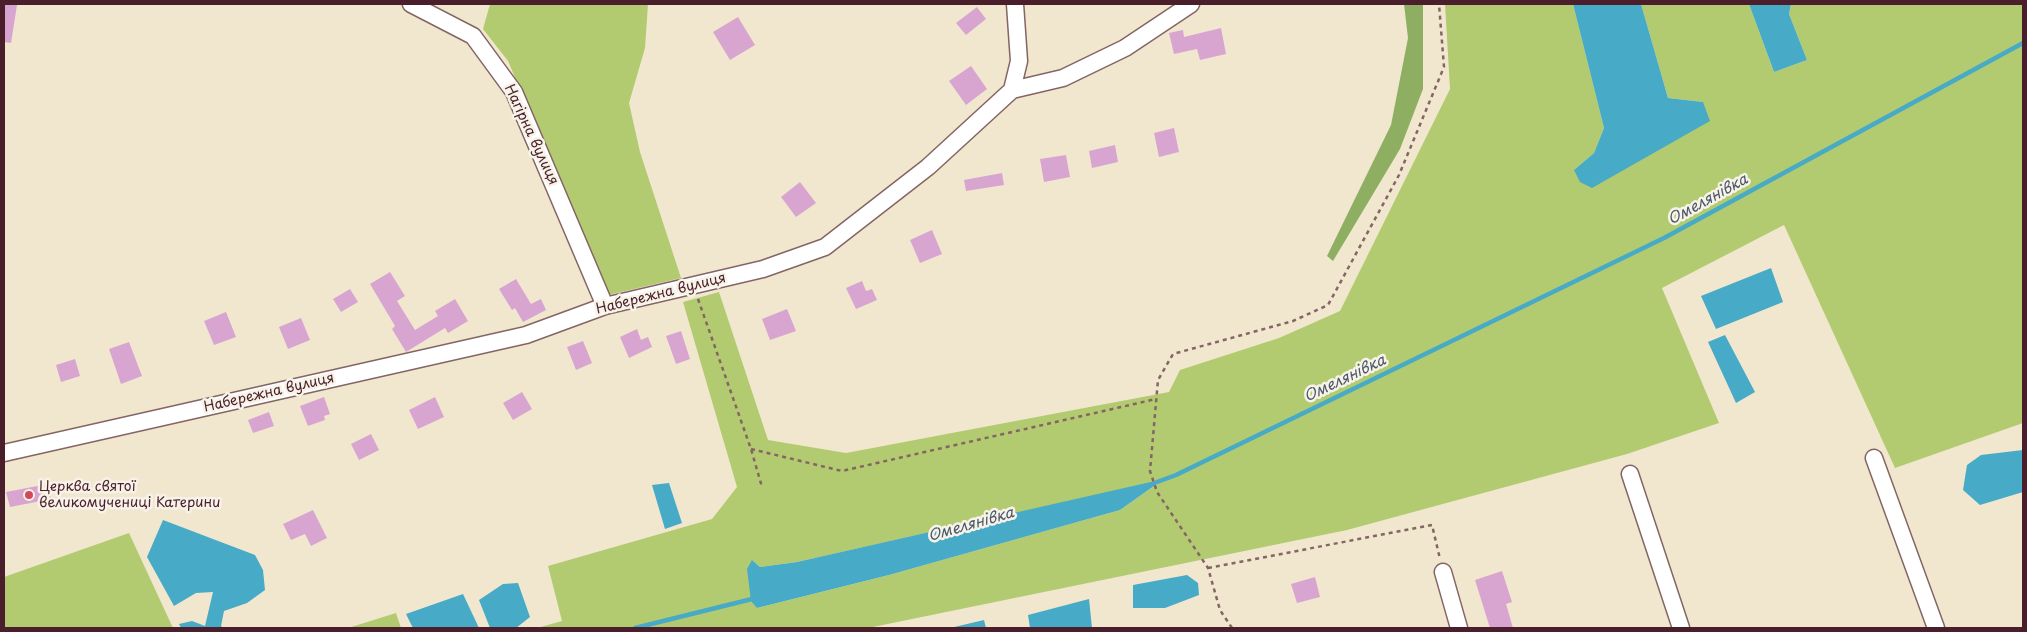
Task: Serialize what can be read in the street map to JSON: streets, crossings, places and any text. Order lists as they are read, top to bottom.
{
  "streets": {
    "street": ["Нагірна вулиця", "Набережна вулиця"]
  },
  "crossings": [
    ["Нагірна вулиця", "Набережна вулиця"]
  ],
  "water": ["Омелянівка"],
  "places": ["Церква святої великомучениці Катерини"]
}
